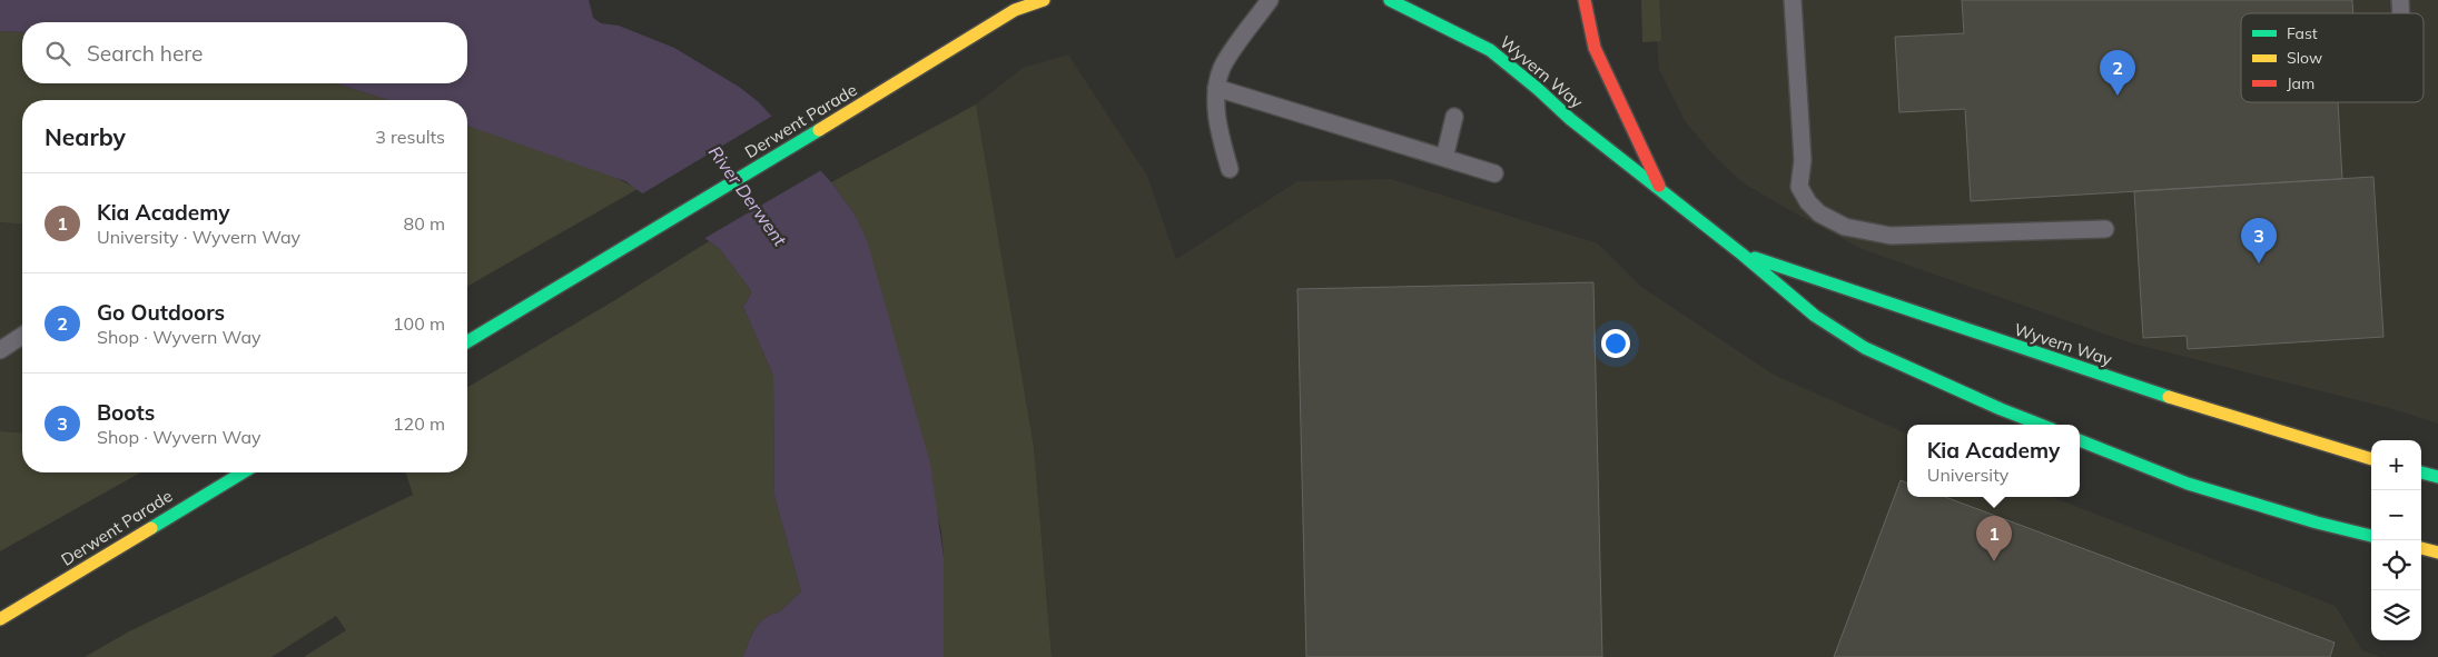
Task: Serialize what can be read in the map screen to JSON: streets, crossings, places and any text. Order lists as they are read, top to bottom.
{
  "streets": {
    "street": ["Wyvern Way", "Derwent Parade"]
  },
  "water": ["River Derwent"],
  "legend": ["Fast", "Slow", "Jam"],
  "page": {
    "search": "Search here",
    "pins": ["2", "3", "1"],
    "heading": ["Nearby", "3 results"],
    "list": [
      {
        "mark": "1",
        "name": "Kia Academy",
        "note": "University · Wyvern Way",
        "value": "80 m"
      },
      {
        "mark": "2",
        "name": "Go Outdoors",
        "note": "Shop · Wyvern Way",
        "value": "100 m"
      },
      {
        "mark": "3",
        "name": "Boots",
        "note": "Shop · Wyvern Way",
        "value": "120 m"
      }
    ],
    "popup": ["Kia Academy", "University"],
    "map_buttons": ["+", "−"]
  }
}
